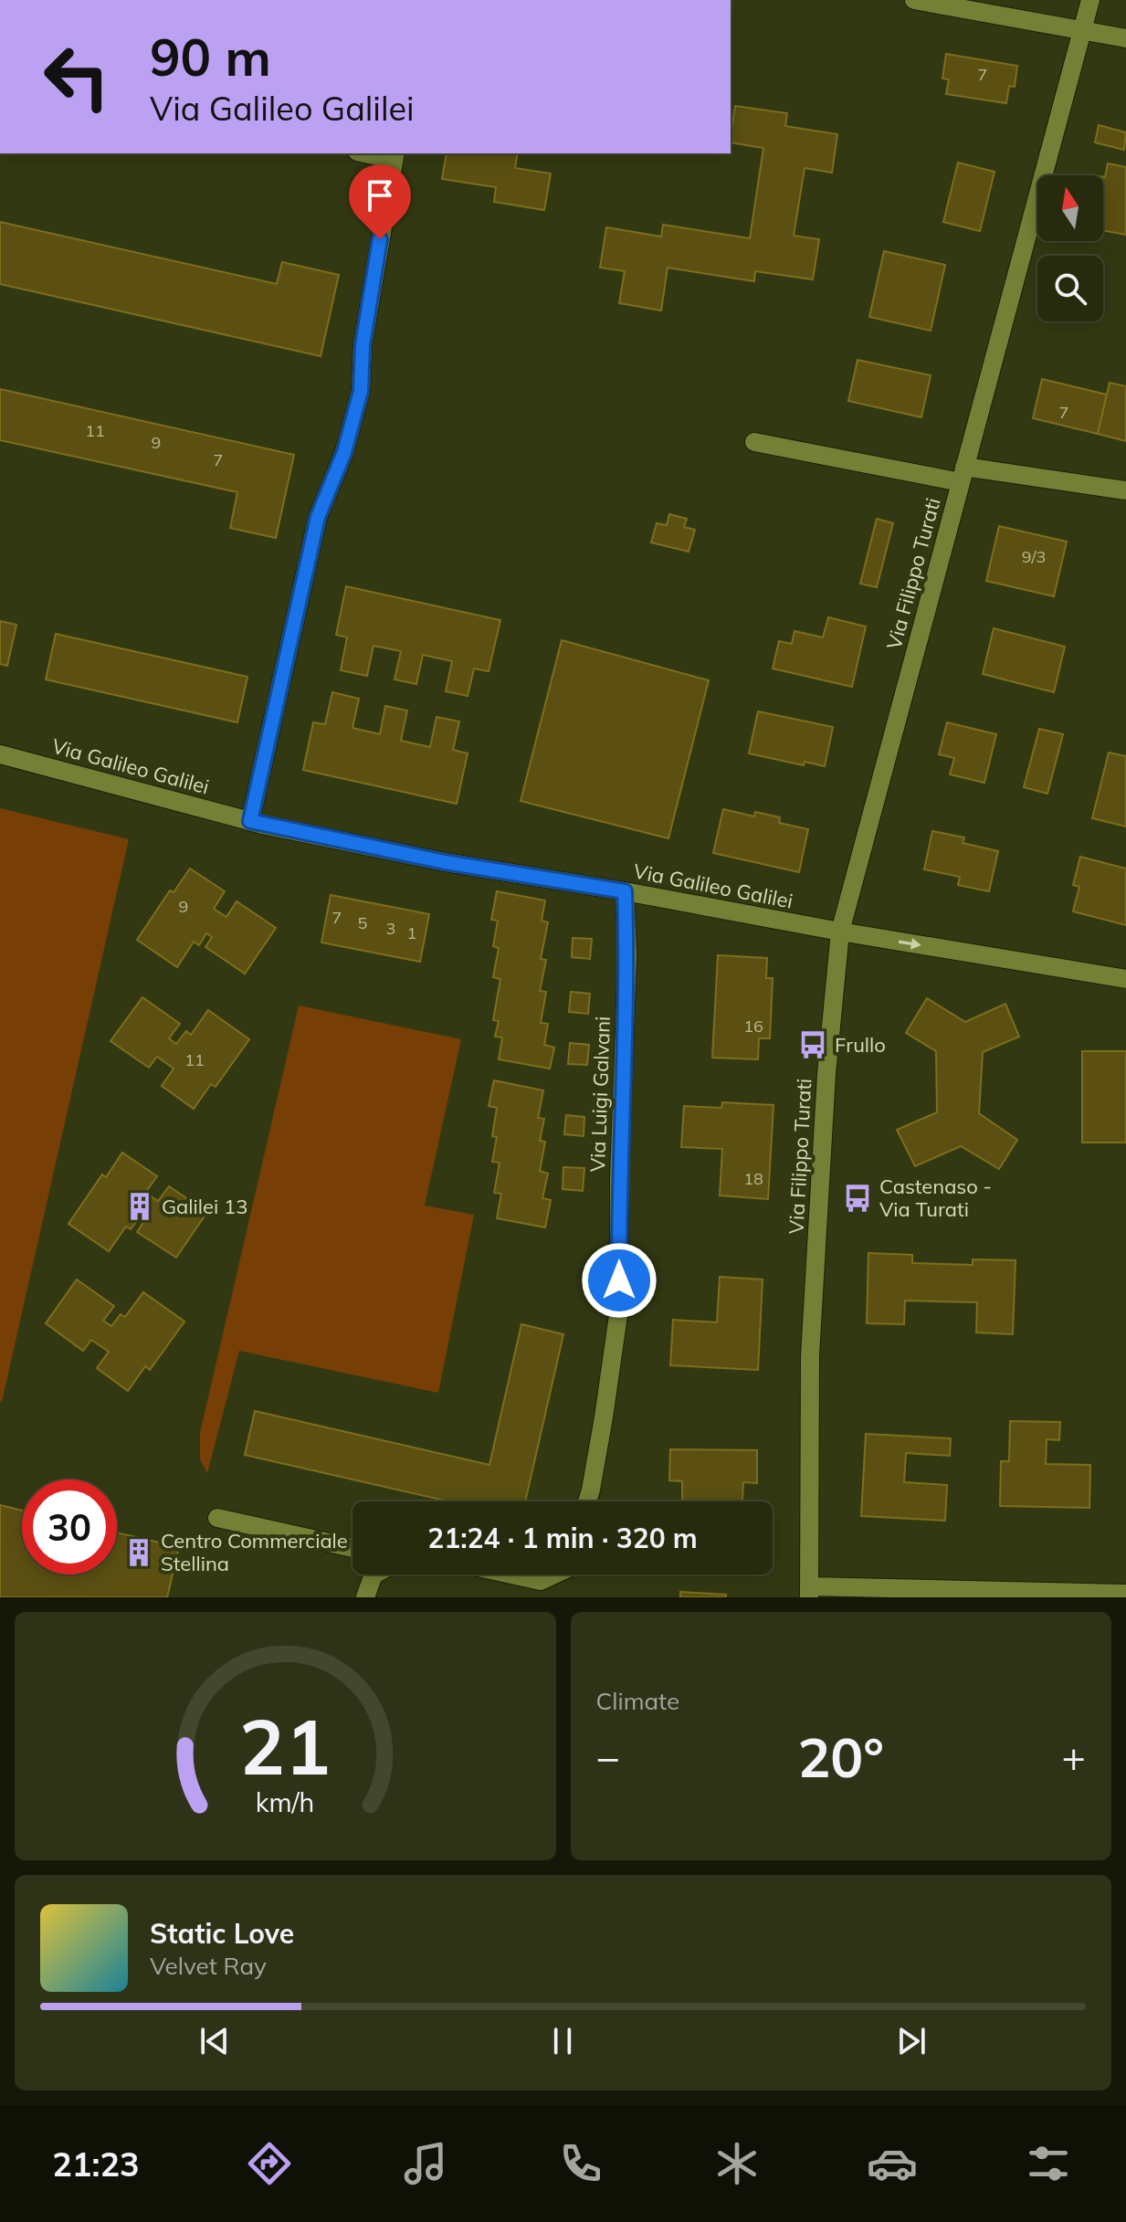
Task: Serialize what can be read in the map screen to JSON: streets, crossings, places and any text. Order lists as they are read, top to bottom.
{
  "streets": {
    "street": ["Via Filippo Turati", "Via Galileo Galilei", "Via Luigi Galvani"]
  },
  "crossings": [
    ["Via Filippo Turati", "Via Galileo Galilei"],
    ["Via Galileo Galilei", "Via Luigi Galvani"]
  ],
  "places": {
    "bus stop": ["Frullo", "Castenaso - Via Turati"],
    "building": ["Galilei 13", "Centro Commerciale Stellina"]
  },
  "house_numbers": [
    "7",
    "7",
    "11",
    "9",
    "7",
    "9/3",
    "9",
    "7",
    "5",
    "3",
    "1",
    "16",
    "11",
    "18"
  ],
  "north": "top",
  "page": {
    "turn": ["90 m", "Via Galileo Galilei"],
    "limit": "30",
    "trip": "21:24 · 1 min · 320 m",
    "tile": "Climate",
    "heat": ["−", "20°", "+"],
    "song": ["Static Love", "Velvet Ray"],
    "tabs": "21:23",
    "gauge": ["21", "km/h"]
  }
}
